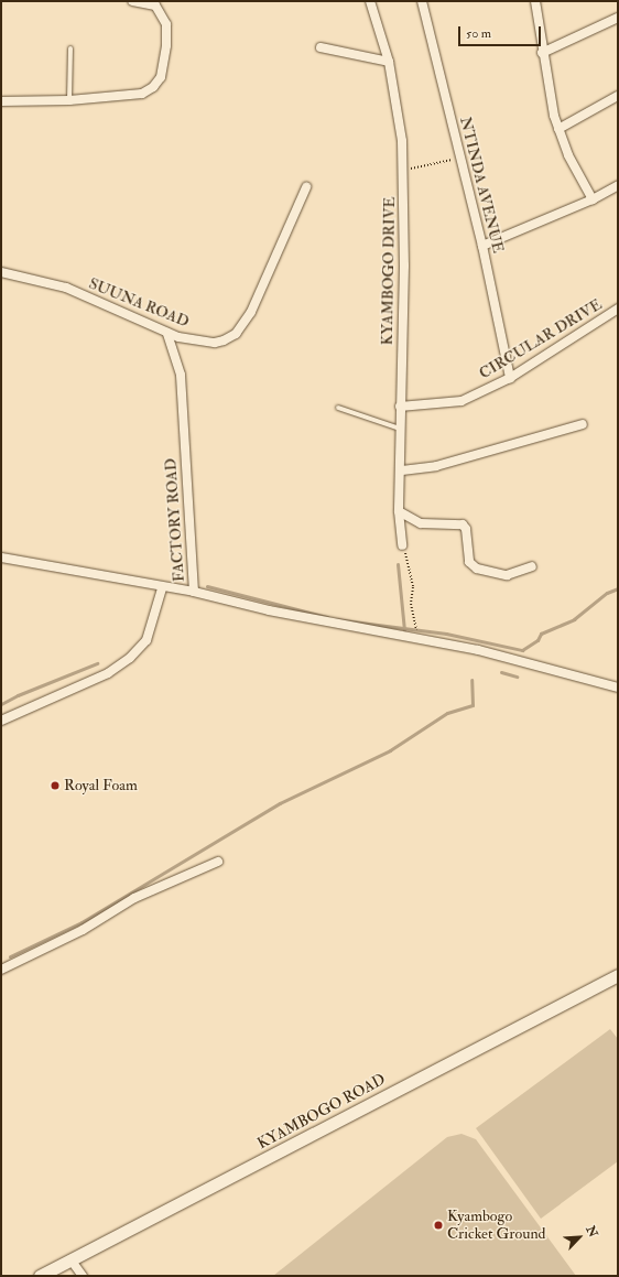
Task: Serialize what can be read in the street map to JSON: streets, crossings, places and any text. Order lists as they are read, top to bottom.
{
  "streets": {
    "street": [
      "NTINDA AVENUE",
      "KYAMBOGO DRIVE",
      "SUUNA ROAD",
      "CIRCULAR DRIVE",
      "FACTORY ROAD",
      "KYAMBOGO ROAD"
    ]
  },
  "crossings": [
    ["NTINDA AVENUE", "CIRCULAR DRIVE"],
    ["KYAMBOGO DRIVE", "CIRCULAR DRIVE"],
    ["SUUNA ROAD", "FACTORY ROAD"]
  ],
  "places": ["Royal Foam", "Kyambogo Cricket Ground"],
  "scale_bar": "50 m",
  "north": "top right"
}
